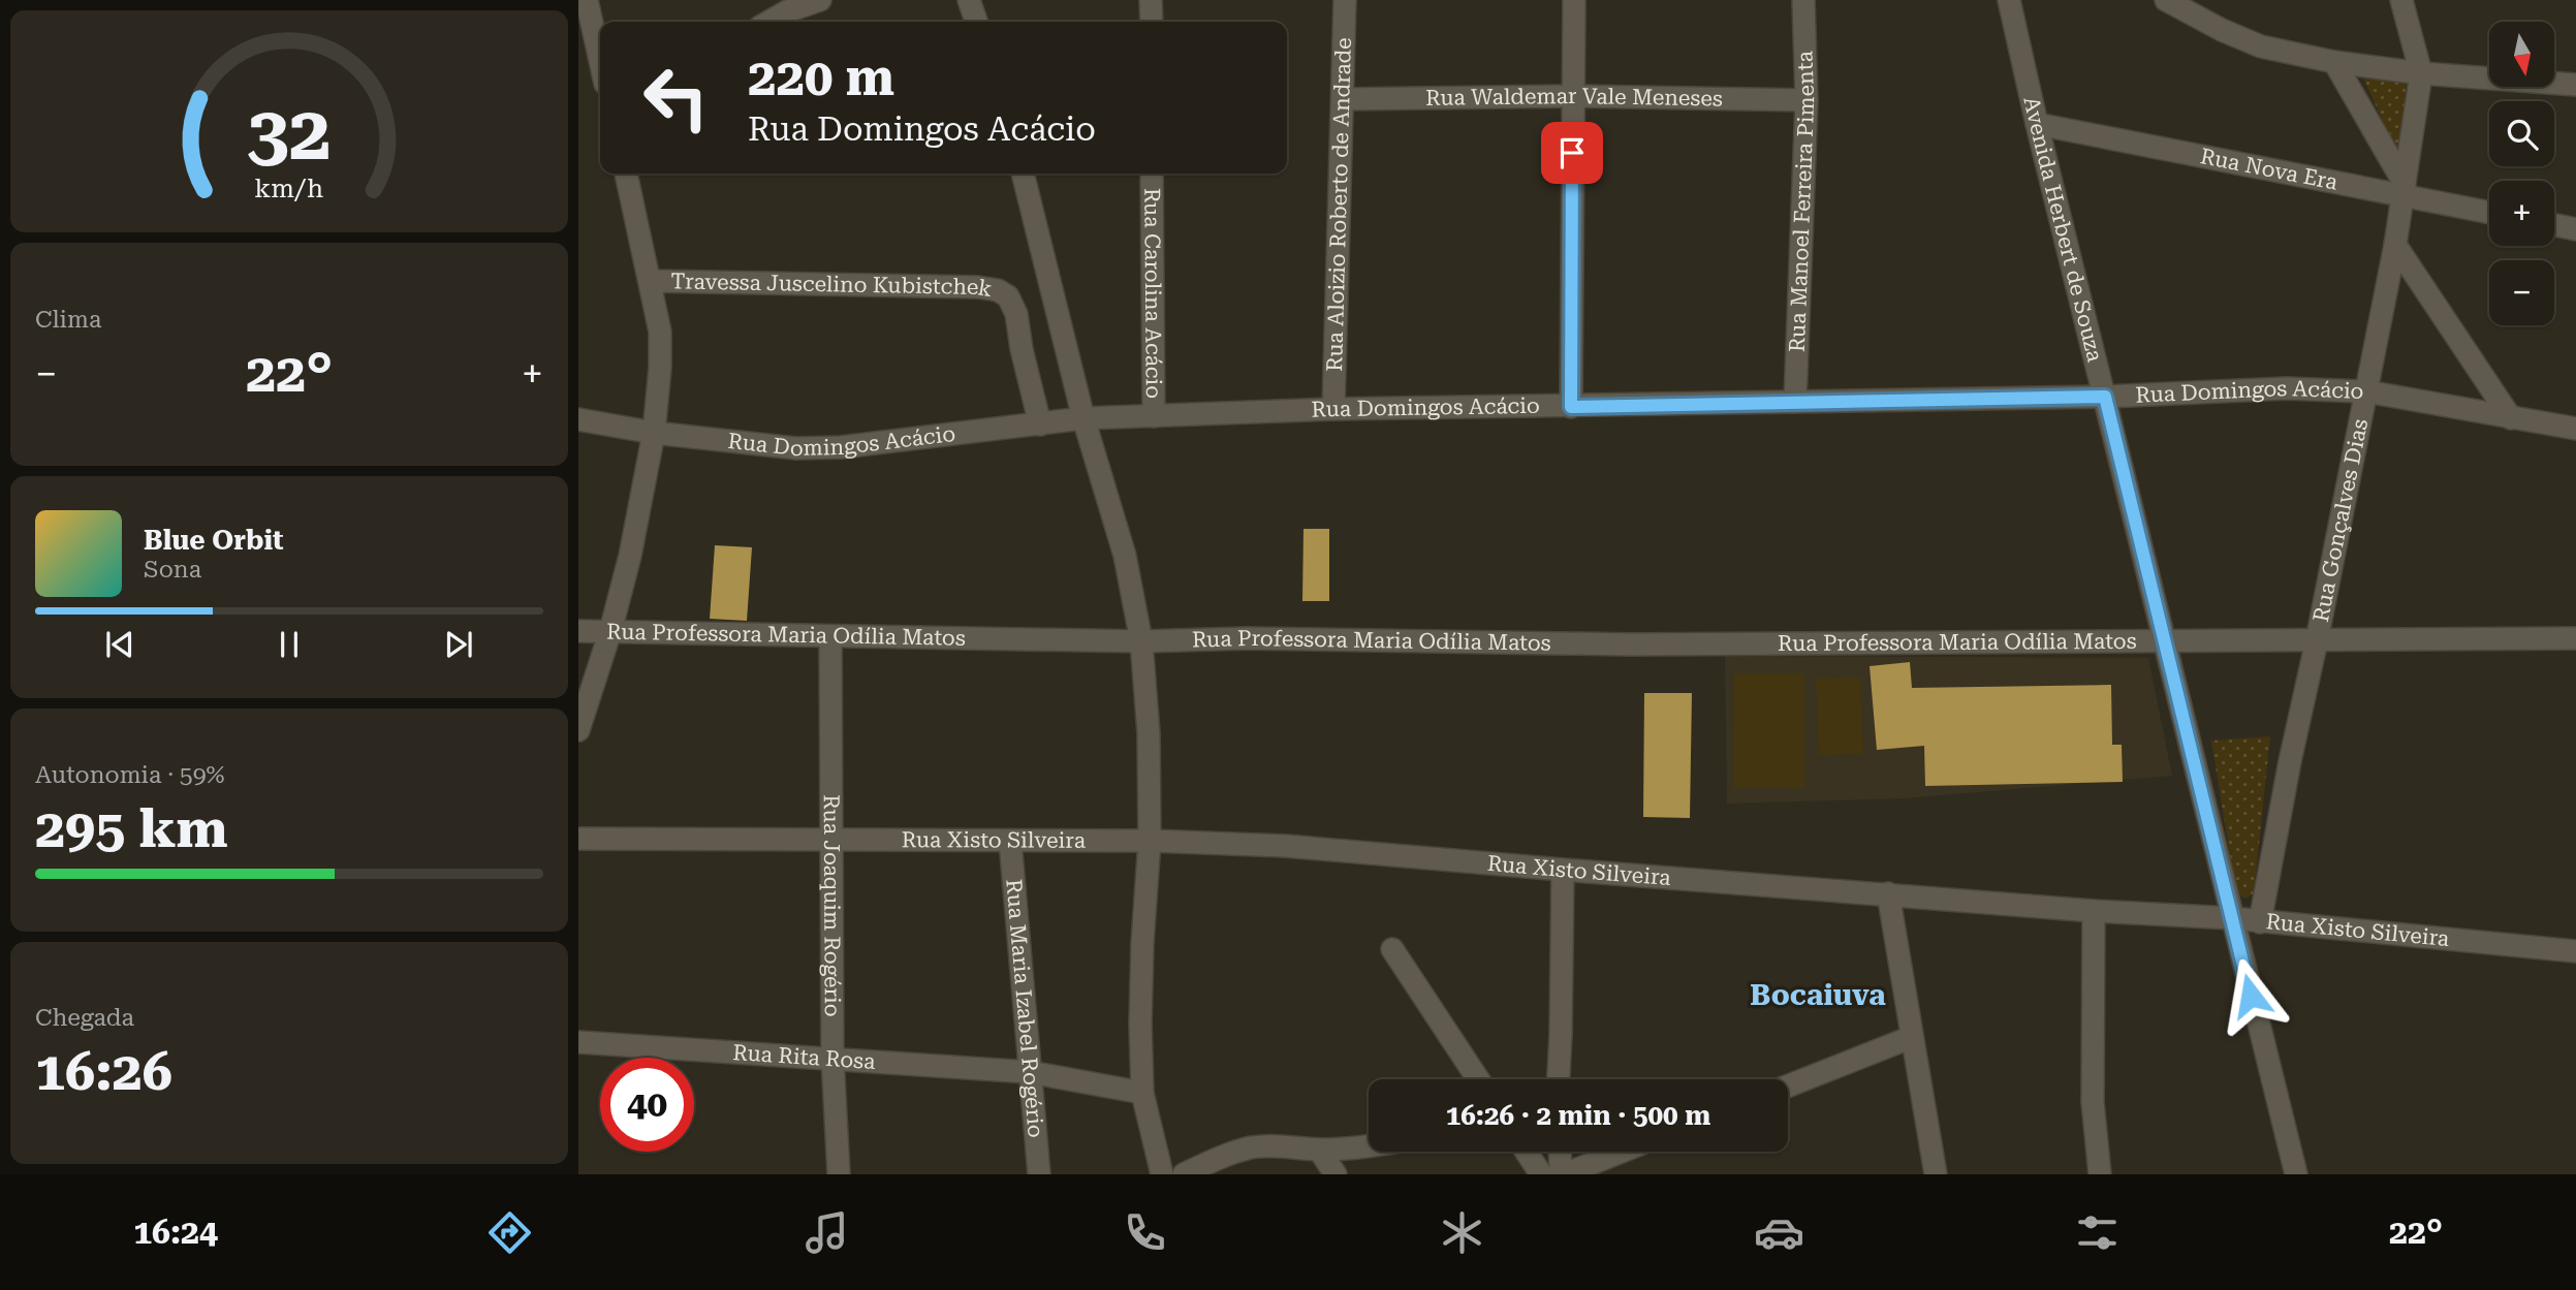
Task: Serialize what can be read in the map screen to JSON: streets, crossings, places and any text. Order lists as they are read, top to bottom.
{
  "streets": {
    "street": [
      "Rua Waldemar Vale Meneses",
      "Rua Nova Era",
      "Rua Manoel Ferreira Pimenta",
      "Rua Aloizio Roberto de Andrade",
      "Avenida Herbert de Souza",
      "Travessa Juscelino Kubistchek",
      "Rua Carolina Acácio",
      "Rua Domingos Acácio",
      "Rua Gonçalves Dias",
      "Rua Professora Maria Odília Matos",
      "Rua Xisto Silveira",
      "Rua Joaquim Rogério",
      "Rua Maria Izabel Rogério",
      "Rua Rita Rosa"
    ]
  },
  "crossings": [
    ["Rua Waldemar Vale Meneses", "Rua Manoel Ferreira Pimenta"],
    ["Rua Waldemar Vale Meneses", "Rua Aloizio Roberto de Andrade"],
    ["Rua Nova Era", "Avenida Herbert de Souza"],
    ["Rua Nova Era", "Rua Gonçalves Dias"],
    ["Rua Manoel Ferreira Pimenta", "Rua Domingos Acácio"],
    ["Rua Aloizio Roberto de Andrade", "Rua Domingos Acácio"],
    ["Avenida Herbert de Souza", "Rua Domingos Acácio"],
    ["Avenida Herbert de Souza", "Rua Professora Maria Odília Matos"],
    ["Avenida Herbert de Souza", "Rua Xisto Silveira"],
    ["Travessa Juscelino Kubistchek", "Rua Domingos Acácio"],
    ["Rua Carolina Acácio", "Rua Domingos Acácio"],
    ["Rua Domingos Acácio", "Rua Gonçalves Dias"],
    ["Rua Gonçalves Dias", "Rua Professora Maria Odília Matos"],
    ["Rua Gonçalves Dias", "Rua Xisto Silveira"],
    ["Rua Professora Maria Odília Matos", "Rua Joaquim Rogério"],
    ["Rua Xisto Silveira", "Rua Joaquim Rogério"],
    ["Rua Xisto Silveira", "Rua Maria Izabel Rogério"],
    ["Rua Joaquim Rogério", "Rua Rita Rosa"],
    ["Rua Maria Izabel Rogério", "Rua Rita Rosa"]
  ],
  "districts": ["Bocaiuva"],
  "north": "bottom",
  "page": {
    "map_buttons": ["+", "−"],
    "turn": ["220 m", "Rua Domingos Acácio"],
    "tile": [
      "Clima",
      ["Autonomia · 59%", "295 km"],
      ["Chegada", "16:26"]
    ],
    "heat": ["−", "22°", "+"],
    "song": ["Blue Orbit", "Sona"],
    "limit": "40",
    "trip": "16:26 · 2 min · 500 m",
    "tabs": ["16:24", "22°"],
    "gauge": ["32", "km/h"]
  }
}
